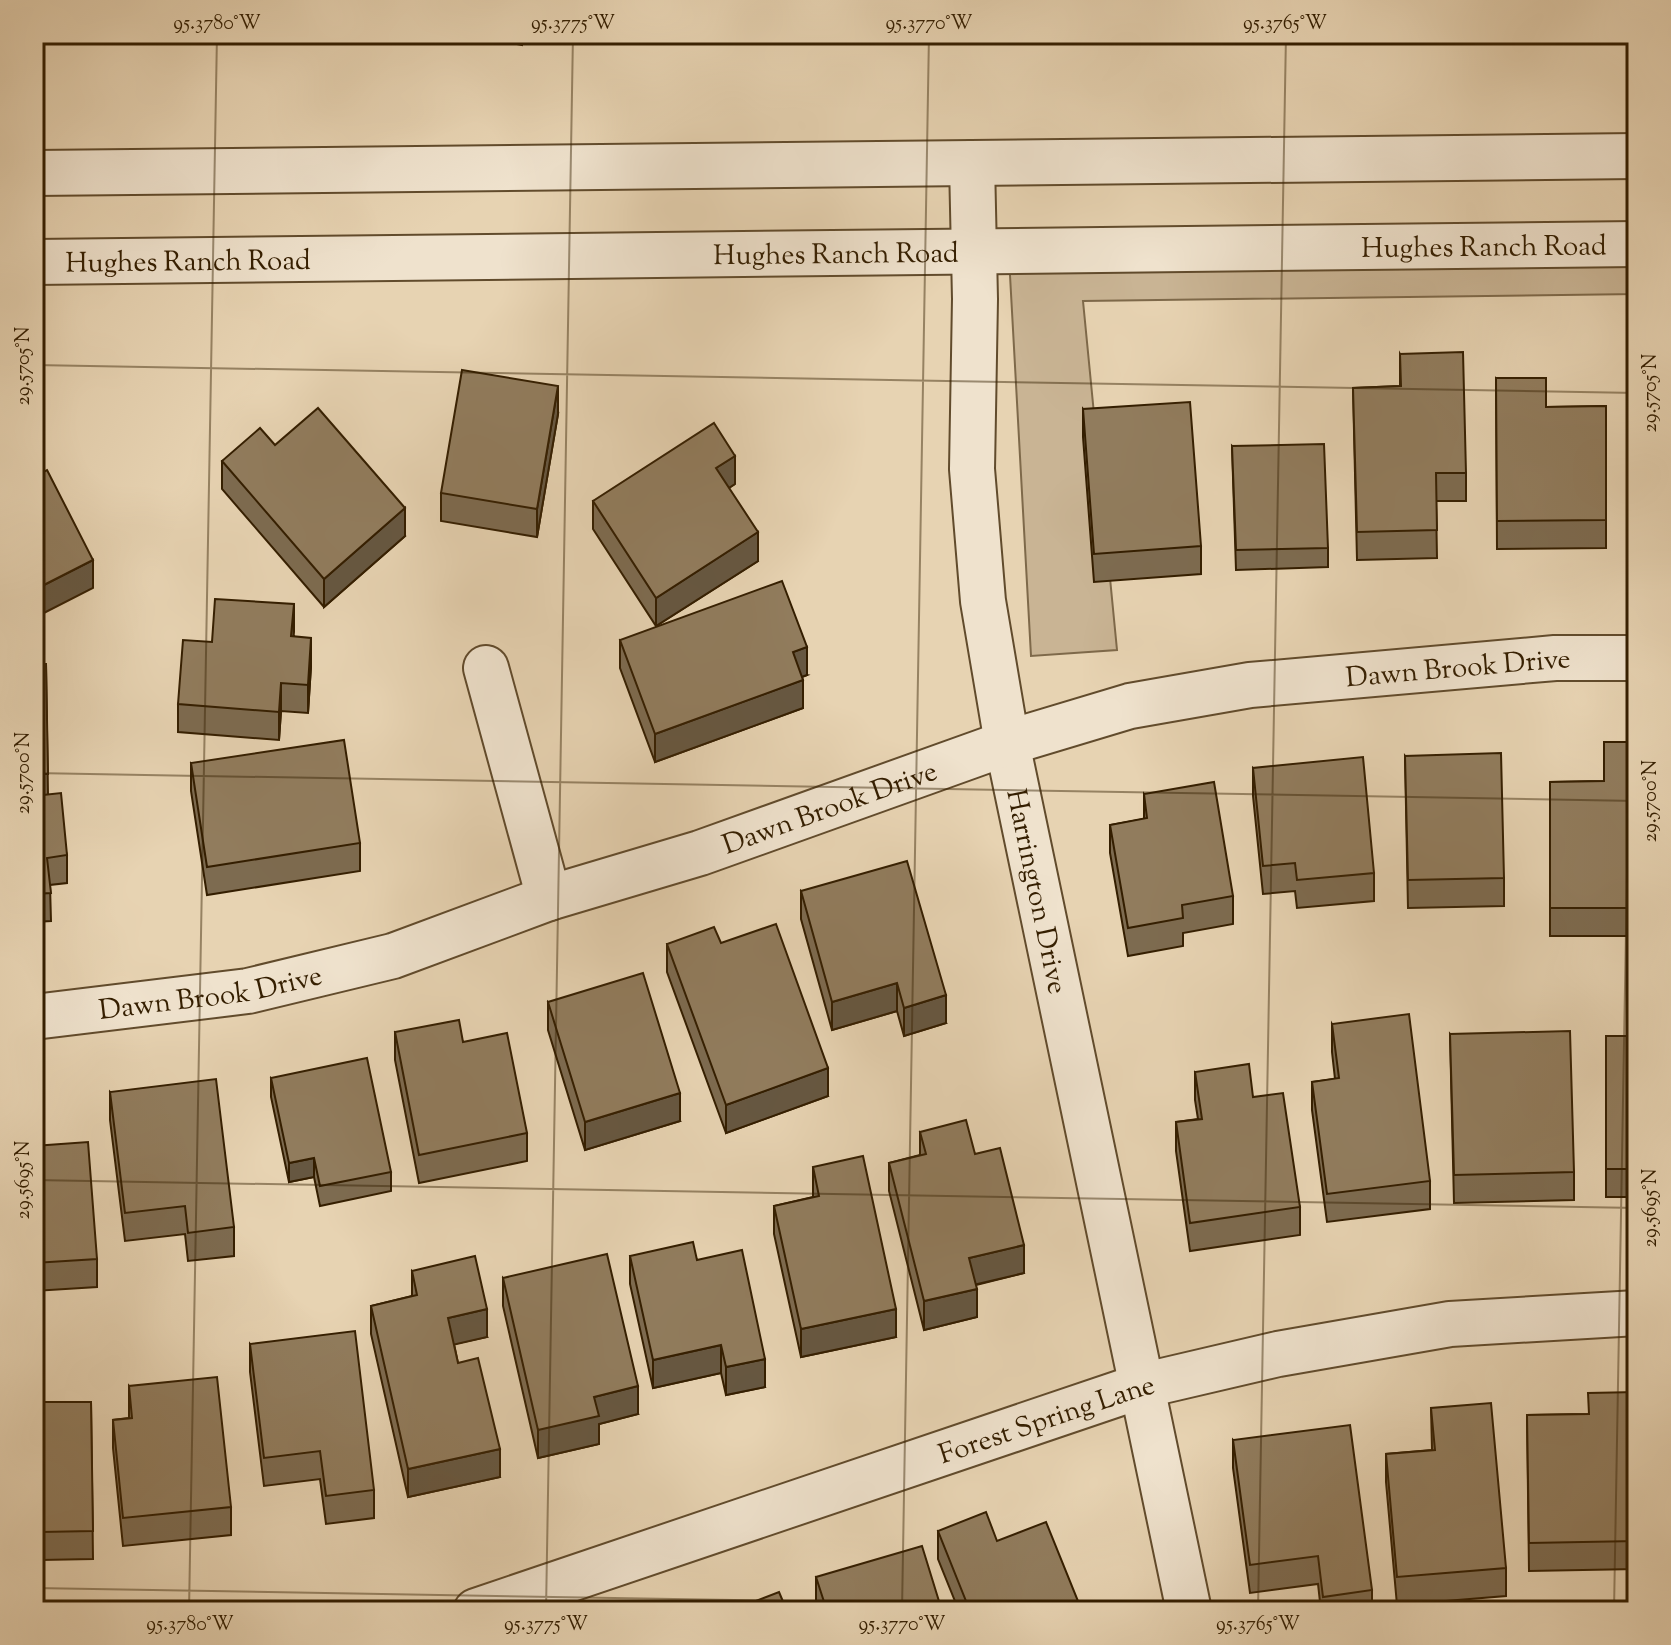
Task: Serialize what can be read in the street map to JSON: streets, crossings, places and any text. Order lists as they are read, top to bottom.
{
  "streets": {
    "street": [
      "Hughes Ranch Road",
      "Dawn Brook Drive",
      "Harrington Drive",
      "Forest Spring Lane"
    ]
  },
  "crossings": [
    ["Hughes Ranch Road", "Harrington Drive"],
    ["Dawn Brook Drive", "Harrington Drive"],
    ["Harrington Drive", "Forest Spring Lane"]
  ],
  "coordinates": [
    "95.3780°W",
    "95.3775°W",
    "95.3770°W",
    "95.3765°W",
    "29.5705°N",
    "29.5700°N",
    "29.5695°N"
  ]
}
